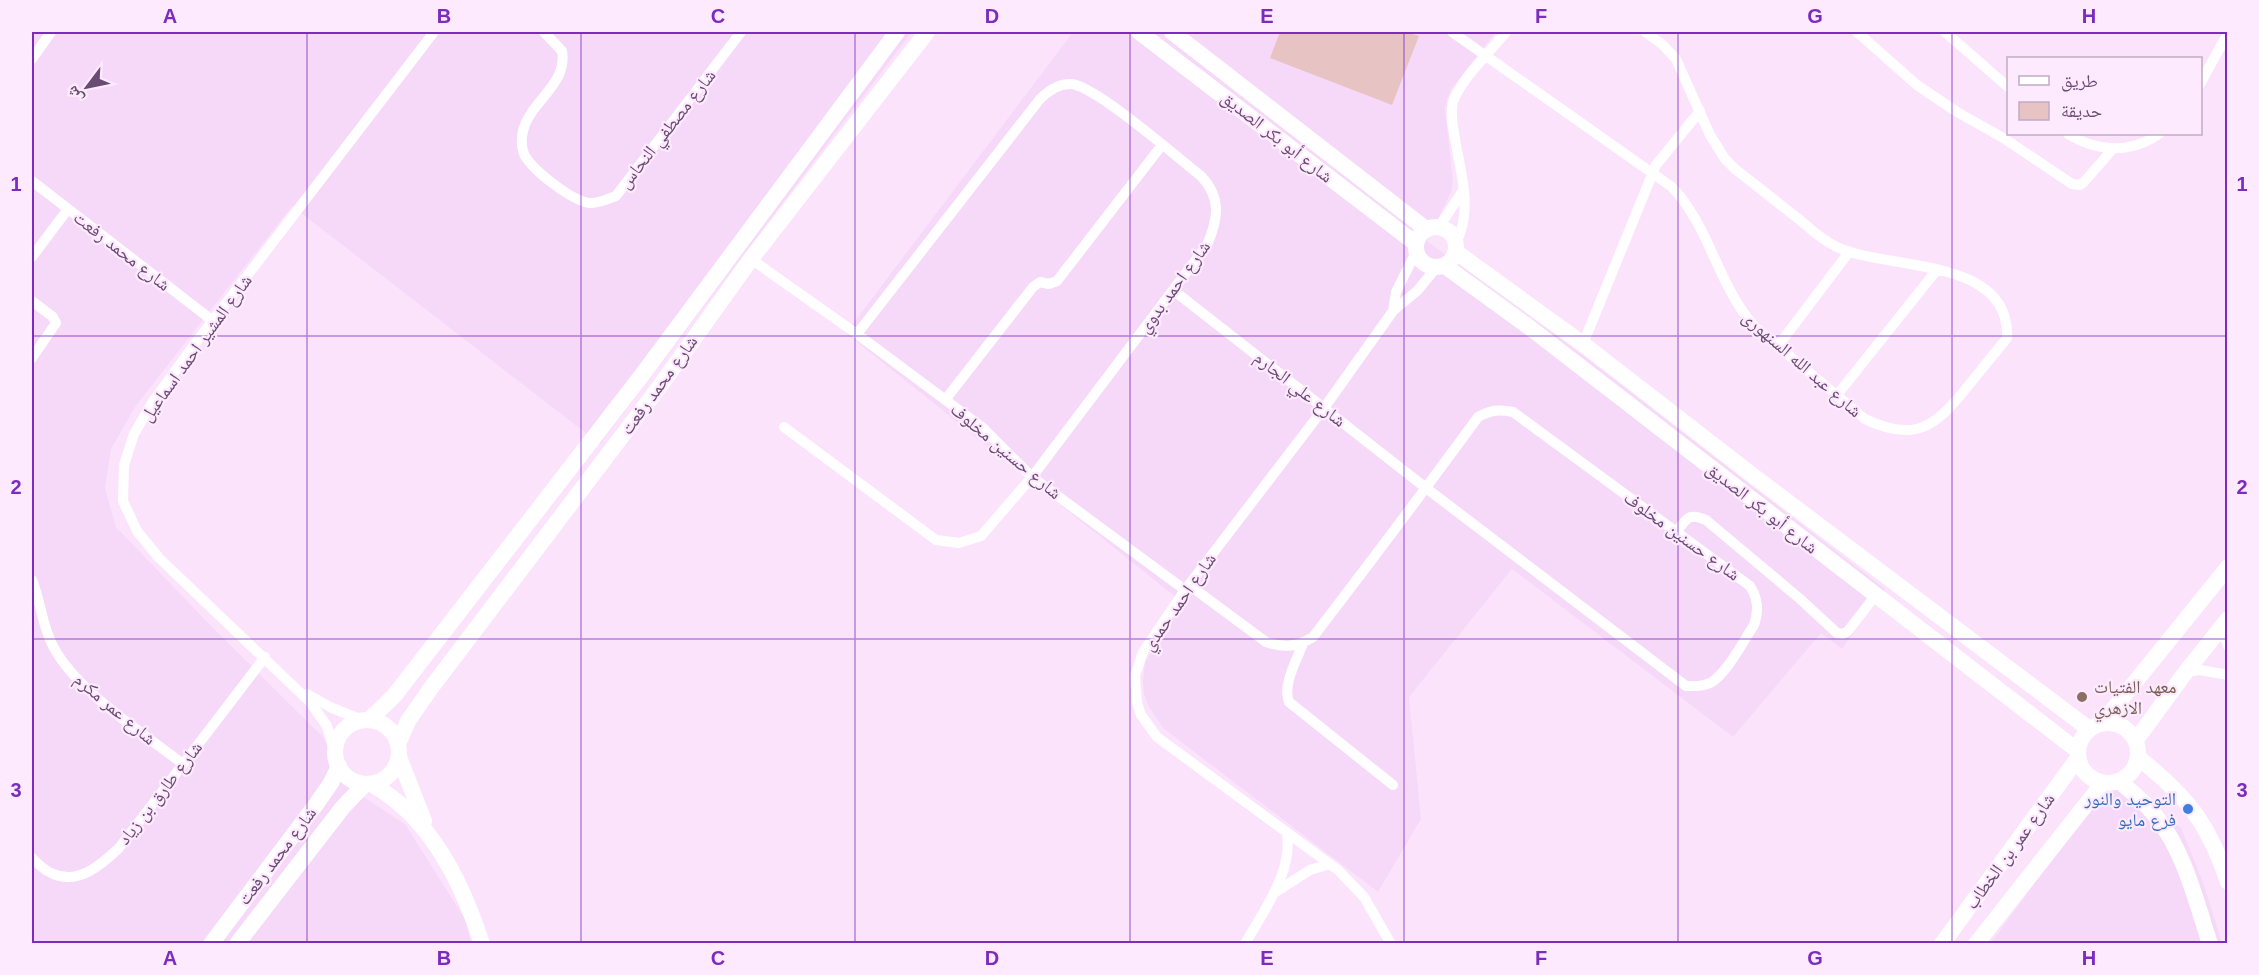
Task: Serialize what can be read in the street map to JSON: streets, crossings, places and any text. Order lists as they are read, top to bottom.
{
  "streets": {
    "street": [
      "شارع مصطفي النحاس",
      "شارع أبو بكر الصديق",
      "شارع محمد رفعت",
      "شارع احمد بدوي",
      "شارع المشير احمد اسماعيل",
      "شارع عبد الله السنهورى",
      "شارع علي الجارم",
      "شارع حسنين مخلوف",
      "شارع احمد حمدي",
      "شارع عمر مكرم",
      "شارع طارق بن زياد",
      "شارع عمر بن الخطاب"
    ]
  },
  "crossings": [
    ["شارع أبو بكر الصديق", "شارع احمد حمدي"],
    ["شارع أبو بكر الصديق", "شارع عمر بن الخطاب"],
    ["شارع محمد رفعت", "شارع المشير احمد اسماعيل"],
    ["شارع محمد رفعت", "شارع حسنين مخلوف"],
    ["شارع احمد بدوي", "شارع علي الجارم"],
    ["شارع احمد بدوي", "شارع حسنين مخلوف"],
    ["شارع المشير احمد اسماعيل", "شارع طارق بن زياد"],
    ["شارع علي الجارم", "شارع حسنين مخلوف"],
    ["شارع علي الجارم", "شارع احمد حمدي"],
    ["شارع حسنين مخلوف", "شارع احمد حمدي"],
    ["شارع عمر مكرم", "شارع طارق بن زياد"]
  ],
  "places": ["معهد الفتيات الازهري", "التوحيد والنور فرع مايو"],
  "legend": ["طريق", "حديقة"],
  "north": "bottom left",
  "grid": {
    "columns": [
      "A",
      "B",
      "C",
      "D",
      "E",
      "F",
      "G",
      "H"
    ],
    "rows": ["1", "2", "3"]
  }
}
